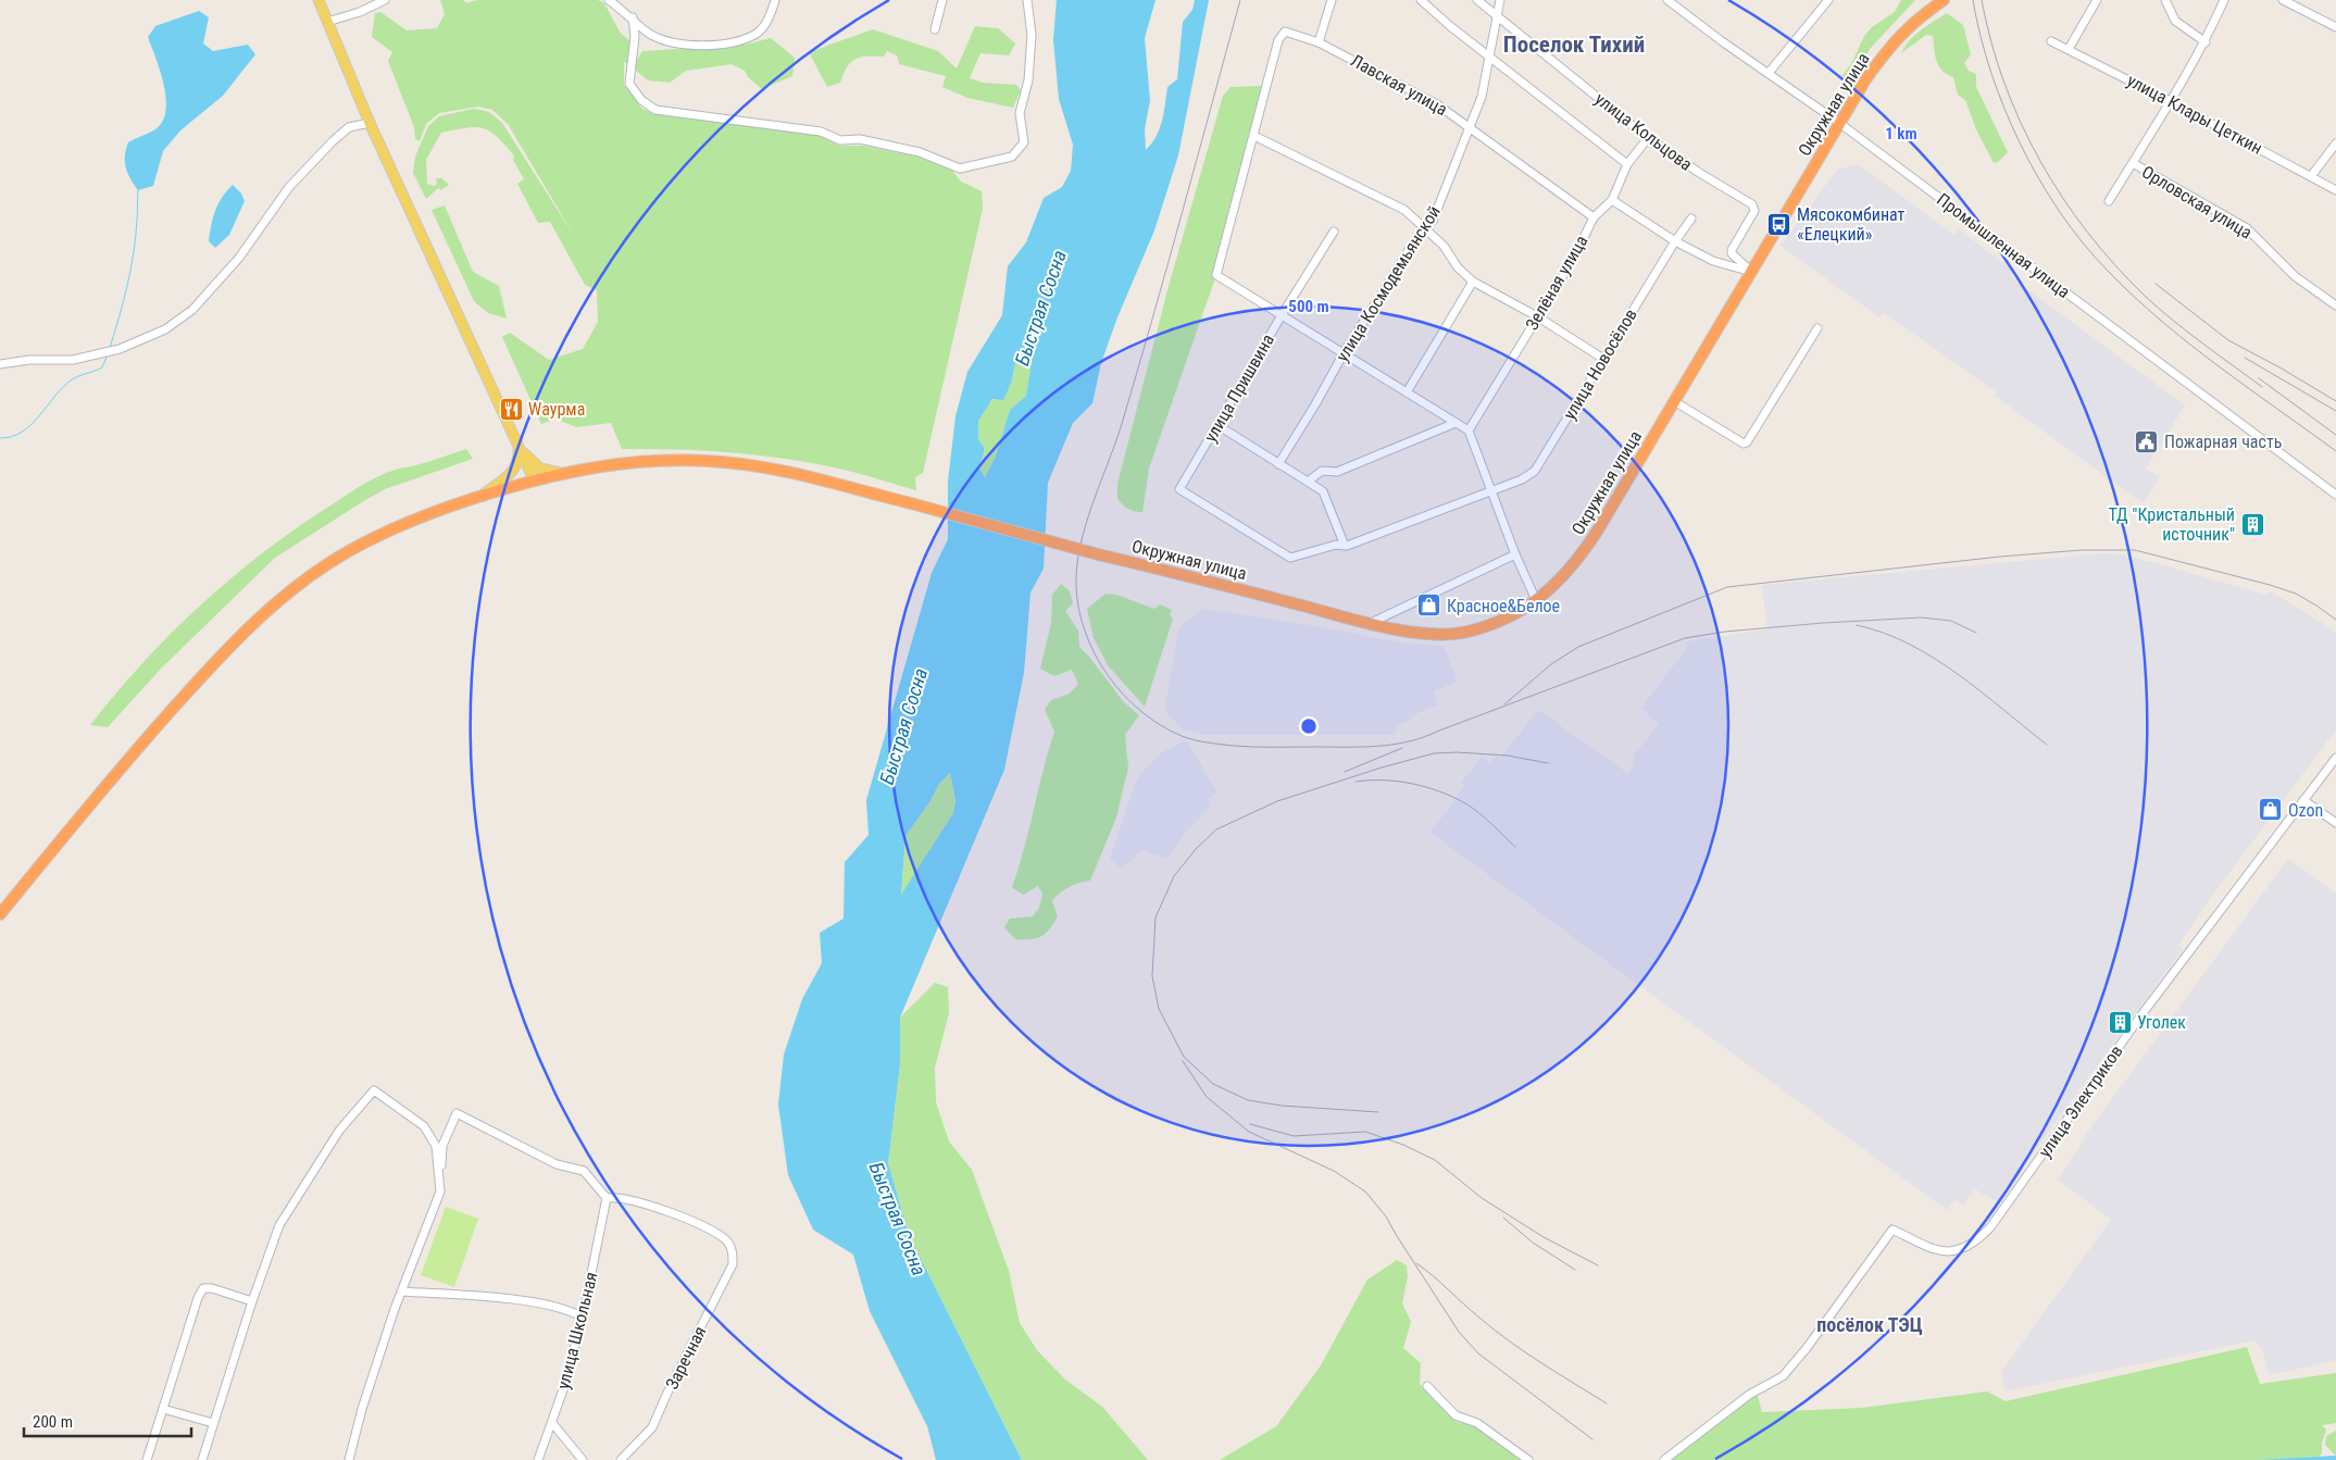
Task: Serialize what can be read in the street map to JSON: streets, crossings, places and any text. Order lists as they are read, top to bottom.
{
  "streets": {
    "highway": ["Окружная улица"],
    "street": [
      "Лавская улица",
      "улица Клары Цеткин",
      "улица Кольцова",
      "Орловская улица",
      "Промышленная улица",
      "Зелёная улица",
      "улица Космодемьянской",
      "улица Новосёлов",
      "улица Пришвина",
      "улица Электриков",
      "улица Школьная",
      "Заречная"
    ]
  },
  "crossings": [
    ["Лавская улица", "Зелёная улица"],
    ["Лавская улица", "улица Космодемьянской"],
    ["Окружная улица", "улица Кольцова"],
    ["Окружная улица", "Промышленная улица"],
    ["улица Кольцова", "Зелёная улица"],
    ["улица Кольцова", "улица Космодемьянской"],
    ["улица Новосёлов", "улица Пришвина"],
    ["улица Школьная", "Заречная"]
  ],
  "districts": ["Поселок Тихий", "посёлок ТЭЦ"],
  "water": ["Быстрая Сосна"],
  "places": {
    "bus stop": ["Мясокомбинат «Елецкий»"],
    "restaurant": ["Wаурма"],
    "public building": ["Пожарная часть"],
    "building": ["ТД \"Кристальный источник\"", "Уголек"],
    "shop": ["Красное&Белое", "Ozon"]
  },
  "scale_bar": "200 m",
  "rings": ["1 km", "500 m"]
}
